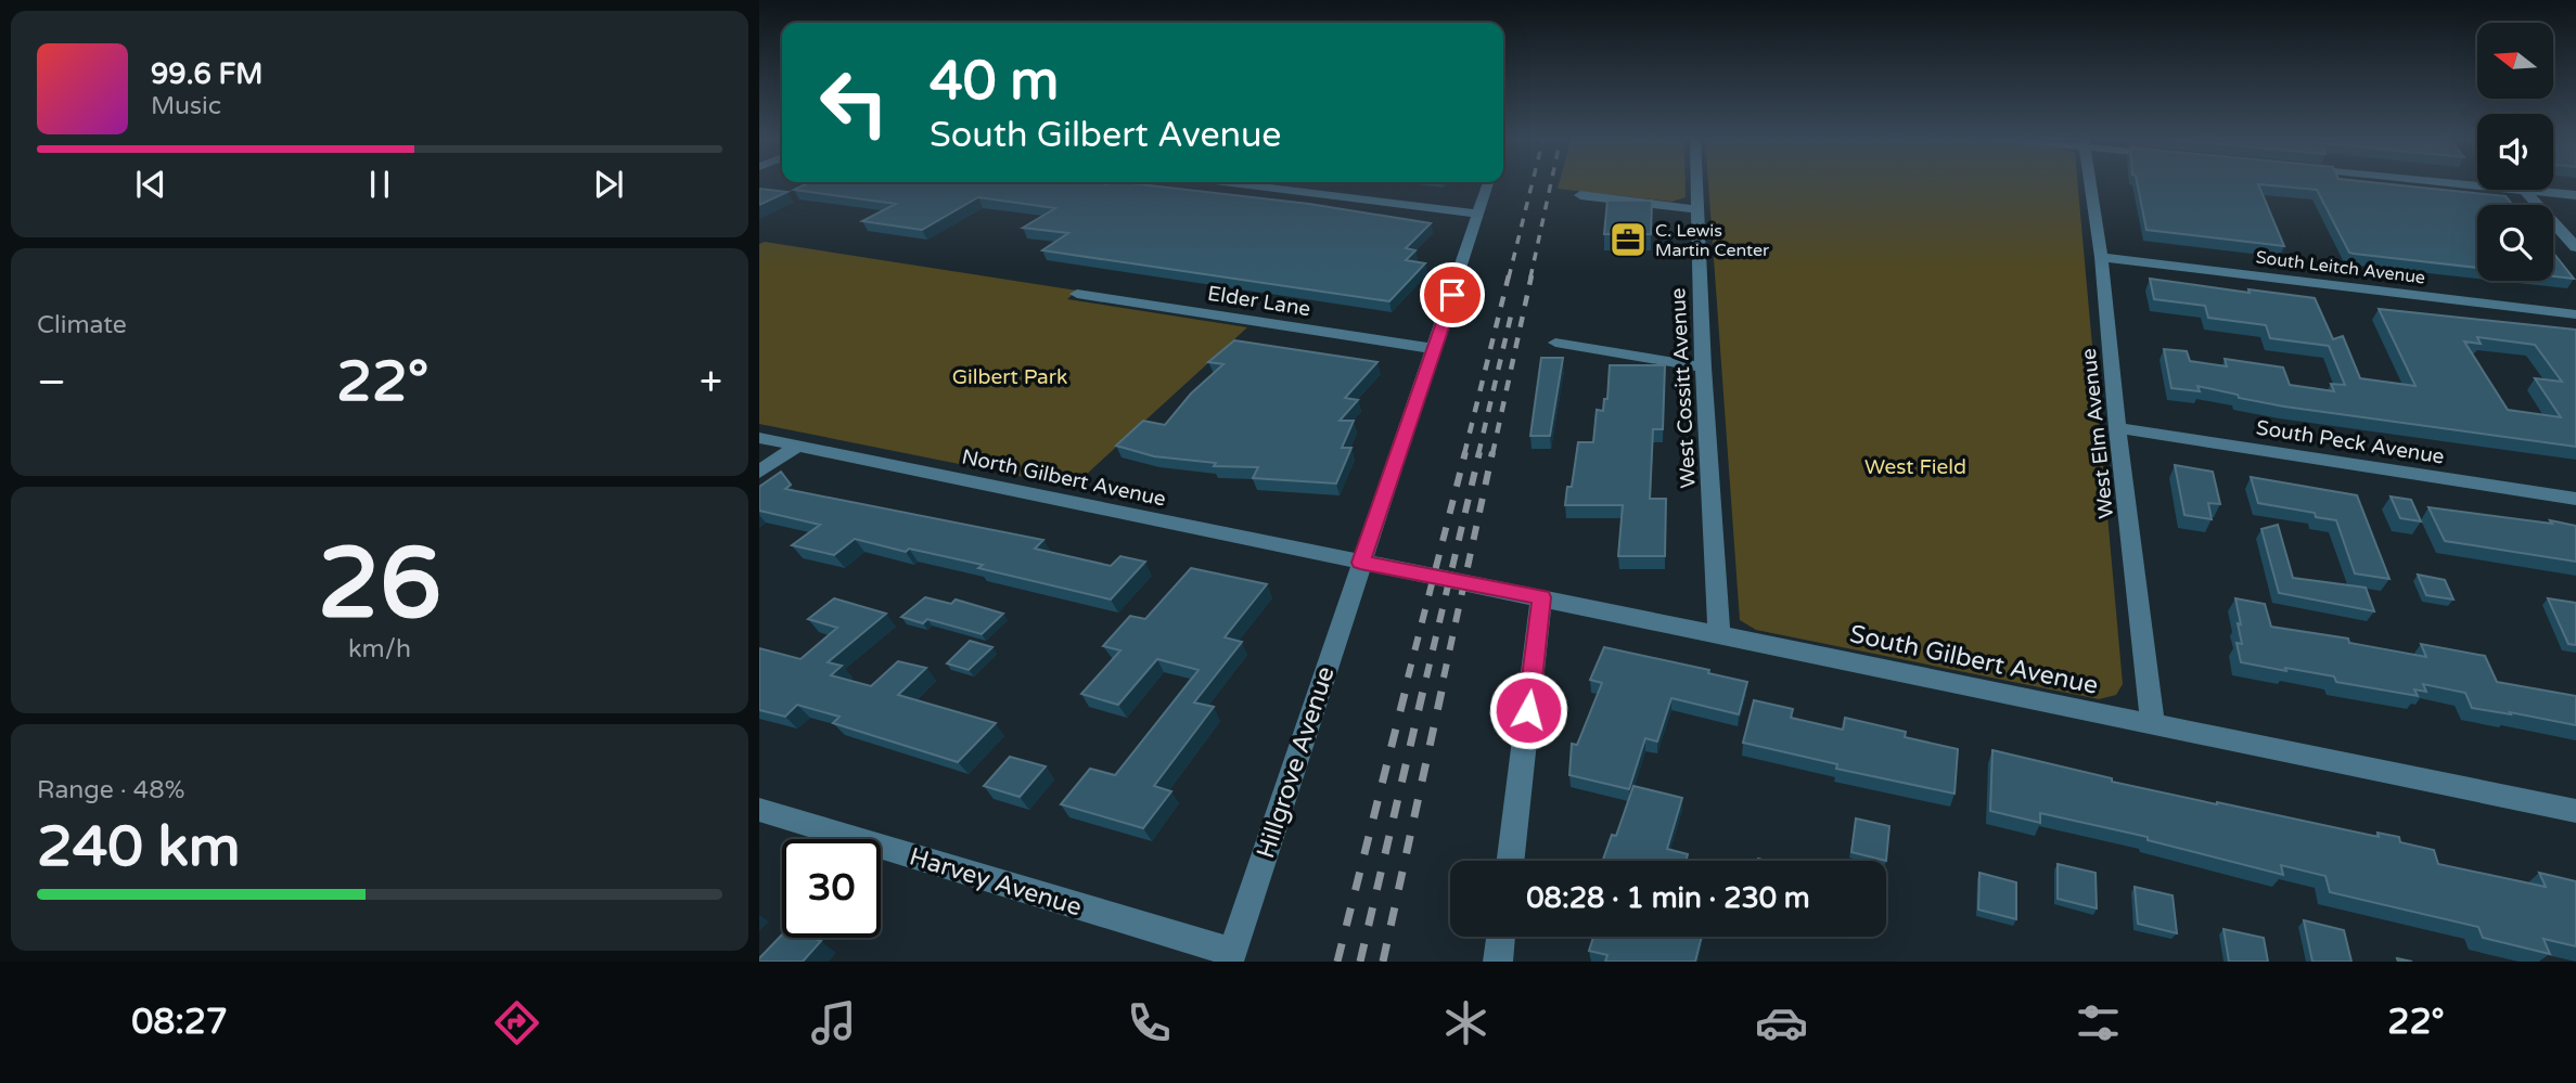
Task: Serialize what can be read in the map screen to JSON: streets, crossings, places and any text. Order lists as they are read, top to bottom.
{
  "streets": {
    "street": [
      "South Leitch Avenue",
      "Elder Lane",
      "West Cossitt Avenue",
      "West Elm Avenue",
      "South Peck Avenue",
      "North Gilbert Avenue",
      "South Gilbert Avenue",
      "Hillgrove Avenue",
      "Harvey Avenue"
    ]
  },
  "crossings": [
    ["South Leitch Avenue", "West Elm Avenue"],
    ["Elder Lane", "Hillgrove Avenue"],
    ["West Cossitt Avenue", "South Gilbert Avenue"],
    ["West Elm Avenue", "South Peck Avenue"],
    ["West Elm Avenue", "South Gilbert Avenue"],
    ["North Gilbert Avenue", "South Gilbert Avenue"],
    ["North Gilbert Avenue", "Hillgrove Avenue"],
    ["South Gilbert Avenue", "Hillgrove Avenue"],
    ["Hillgrove Avenue", "Harvey Avenue"]
  ],
  "parks": ["Gilbert Park", "West Field"],
  "places": {
    "office": ["C. Lewis Martin Center"]
  },
  "north": "left",
  "page": {
    "turn": ["40 m", "South Gilbert Avenue"],
    "song": ["99.6 FM", "Music"],
    "tile": [
      "Climate",
      ["26", "km/h"],
      ["Range · 48%", "240 km"]
    ],
    "heat": ["−", "22°", "+"],
    "limit": "30",
    "trip": "08:28 · 1 min · 230 m",
    "tabs": ["08:27", "22°"]
  }
}
